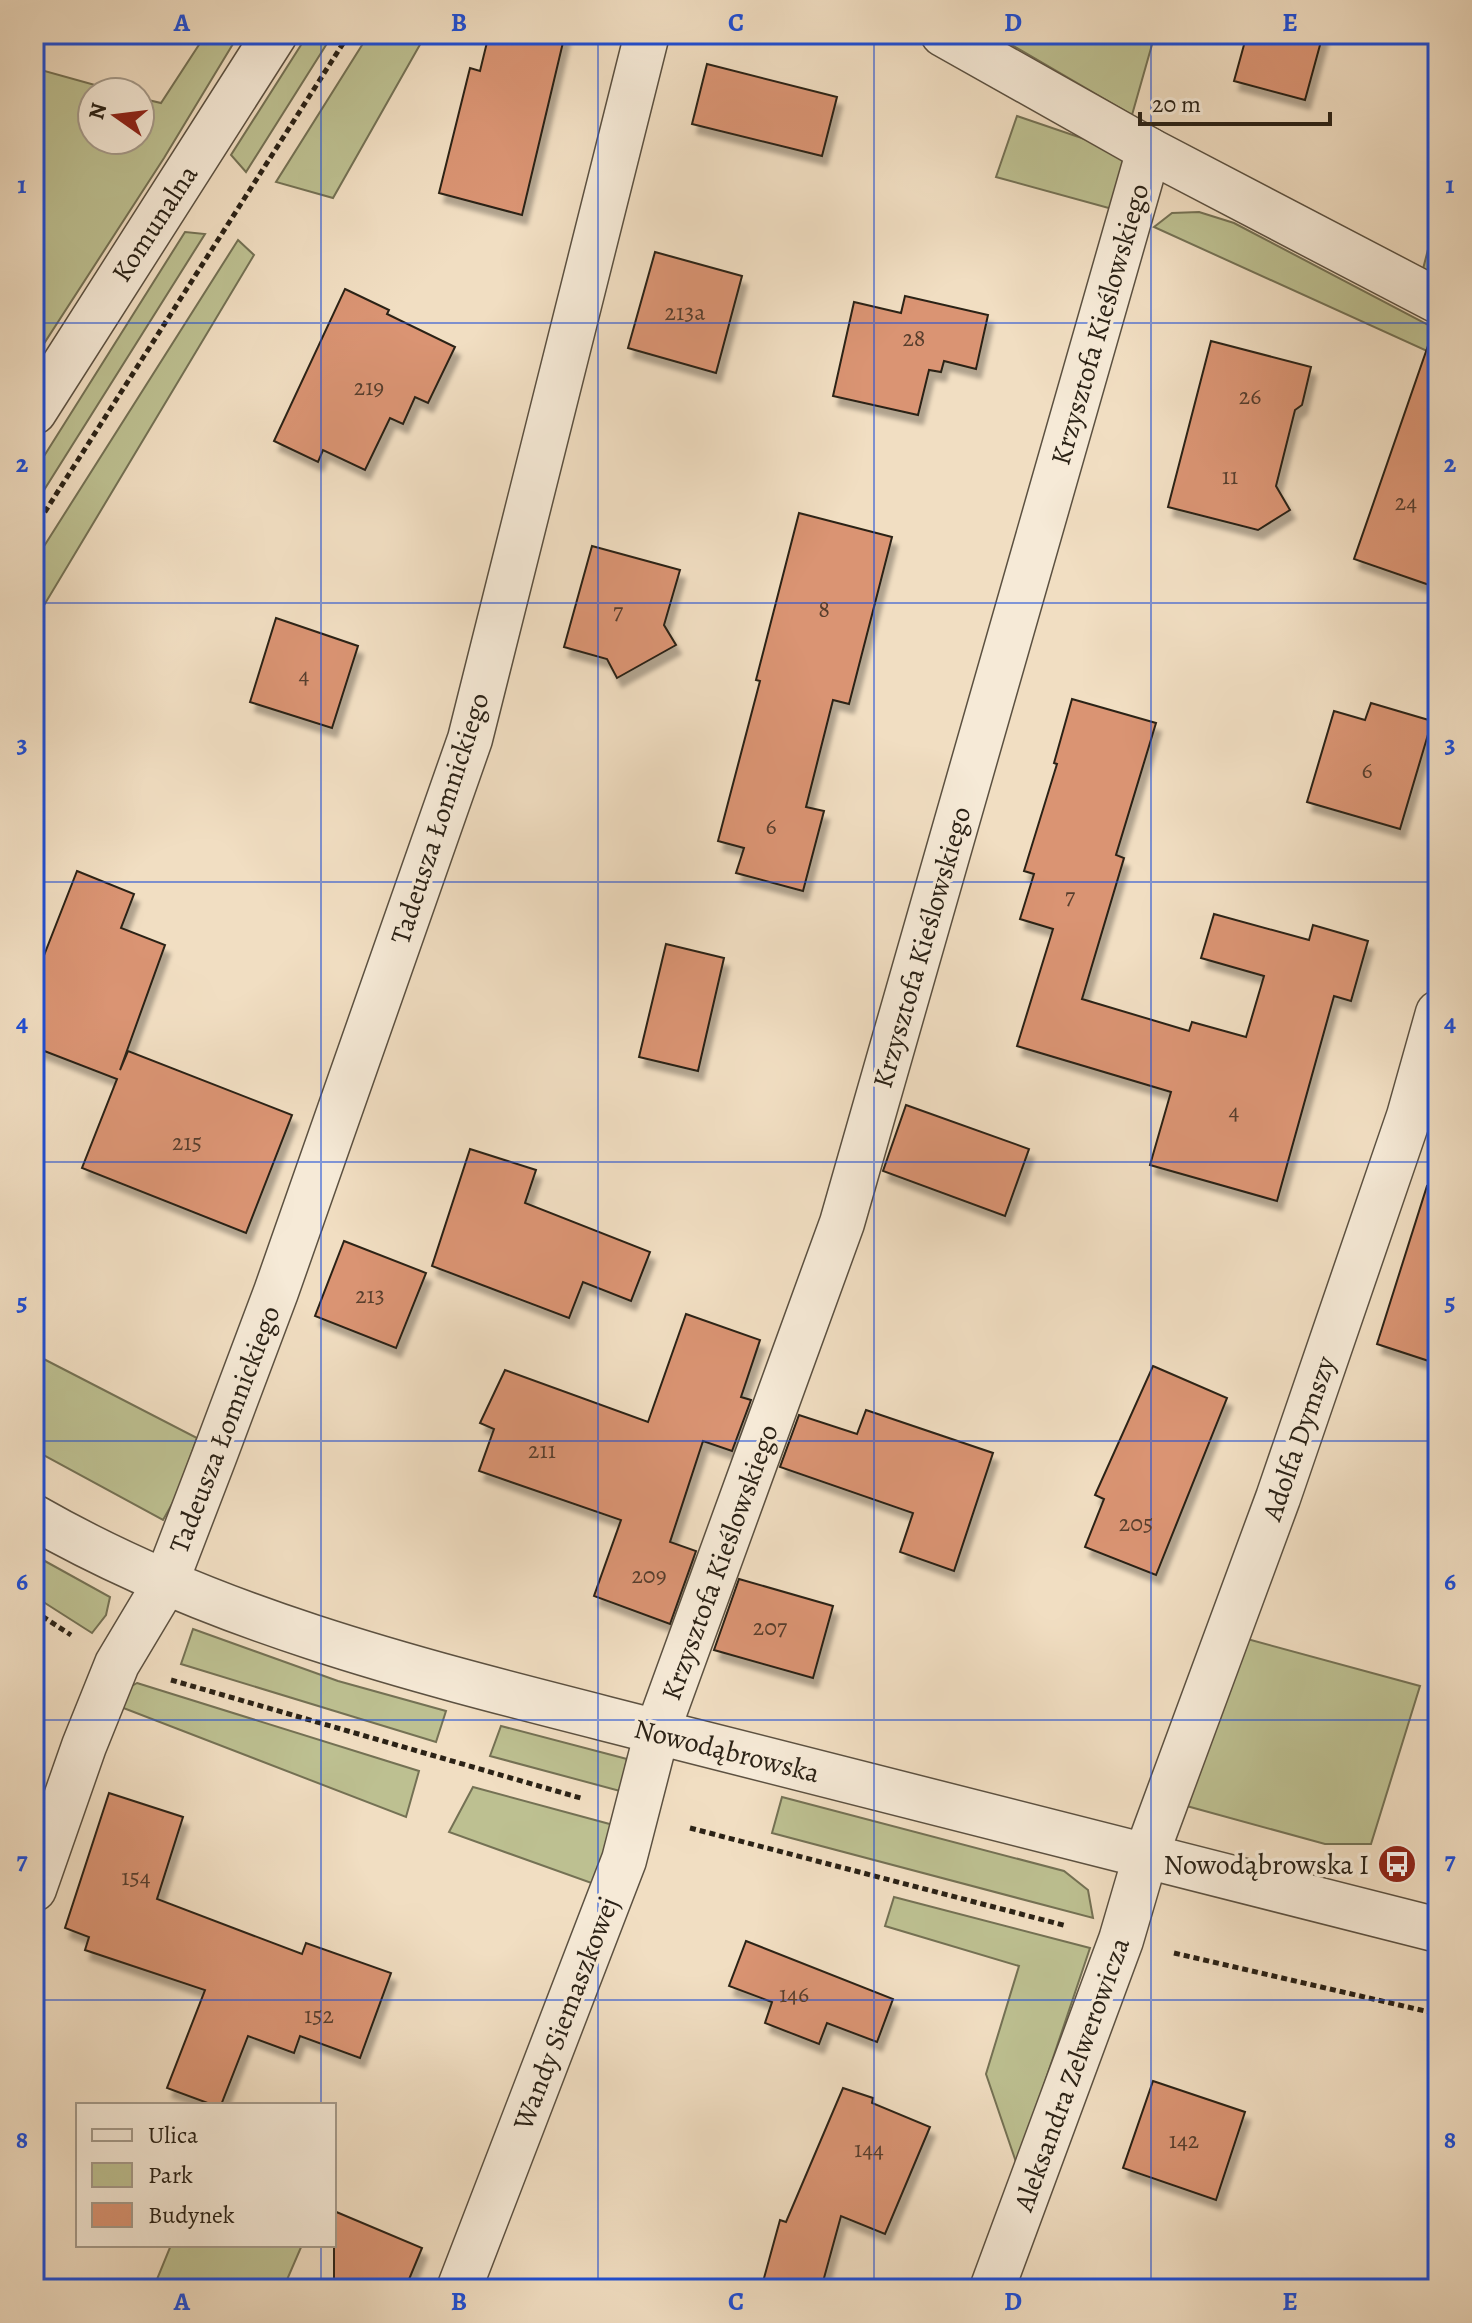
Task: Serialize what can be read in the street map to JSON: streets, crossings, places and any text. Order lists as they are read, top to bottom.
{
  "streets": {
    "street": [
      "Komunalna",
      "Krzysztofa Kieślowskiego",
      "Tadeusza Łomnickiego",
      "Adolfa Dymszy",
      "Nowodąbrowska",
      "Wandy Siemaszkowej",
      "Aleksandra Zelwerowicza"
    ]
  },
  "crossings": [
    ["Krzysztofa Kieślowskiego", "Nowodąbrowska"],
    ["Krzysztofa Kieślowskiego", "Wandy Siemaszkowej"],
    ["Tadeusza Łomnickiego", "Nowodąbrowska"],
    ["Adolfa Dymszy", "Nowodąbrowska"],
    ["Adolfa Dymszy", "Aleksandra Zelwerowicza"],
    ["Nowodąbrowska", "Wandy Siemaszkowej"],
    ["Nowodąbrowska", "Aleksandra Zelwerowicza"]
  ],
  "places": {
    "bus stop": ["Nowodąbrowska I"]
  },
  "house_numbers": [
    "213a",
    "28",
    "219",
    "26",
    "11",
    "24",
    "8",
    "7",
    "4",
    "6",
    "6",
    "7",
    "4",
    "215",
    "213",
    "211",
    "205",
    "209",
    "207",
    "154",
    "146",
    "152",
    "142",
    "144"
  ],
  "legend": ["Ulica", "Park", "Budynek"],
  "scale_bar": "20 m",
  "north": "left",
  "grid": {
    "columns": [
      "A",
      "B",
      "C",
      "D",
      "E"
    ],
    "rows": [
      "1",
      "2",
      "3",
      "4",
      "5",
      "6",
      "7",
      "8"
    ]
  }
}
